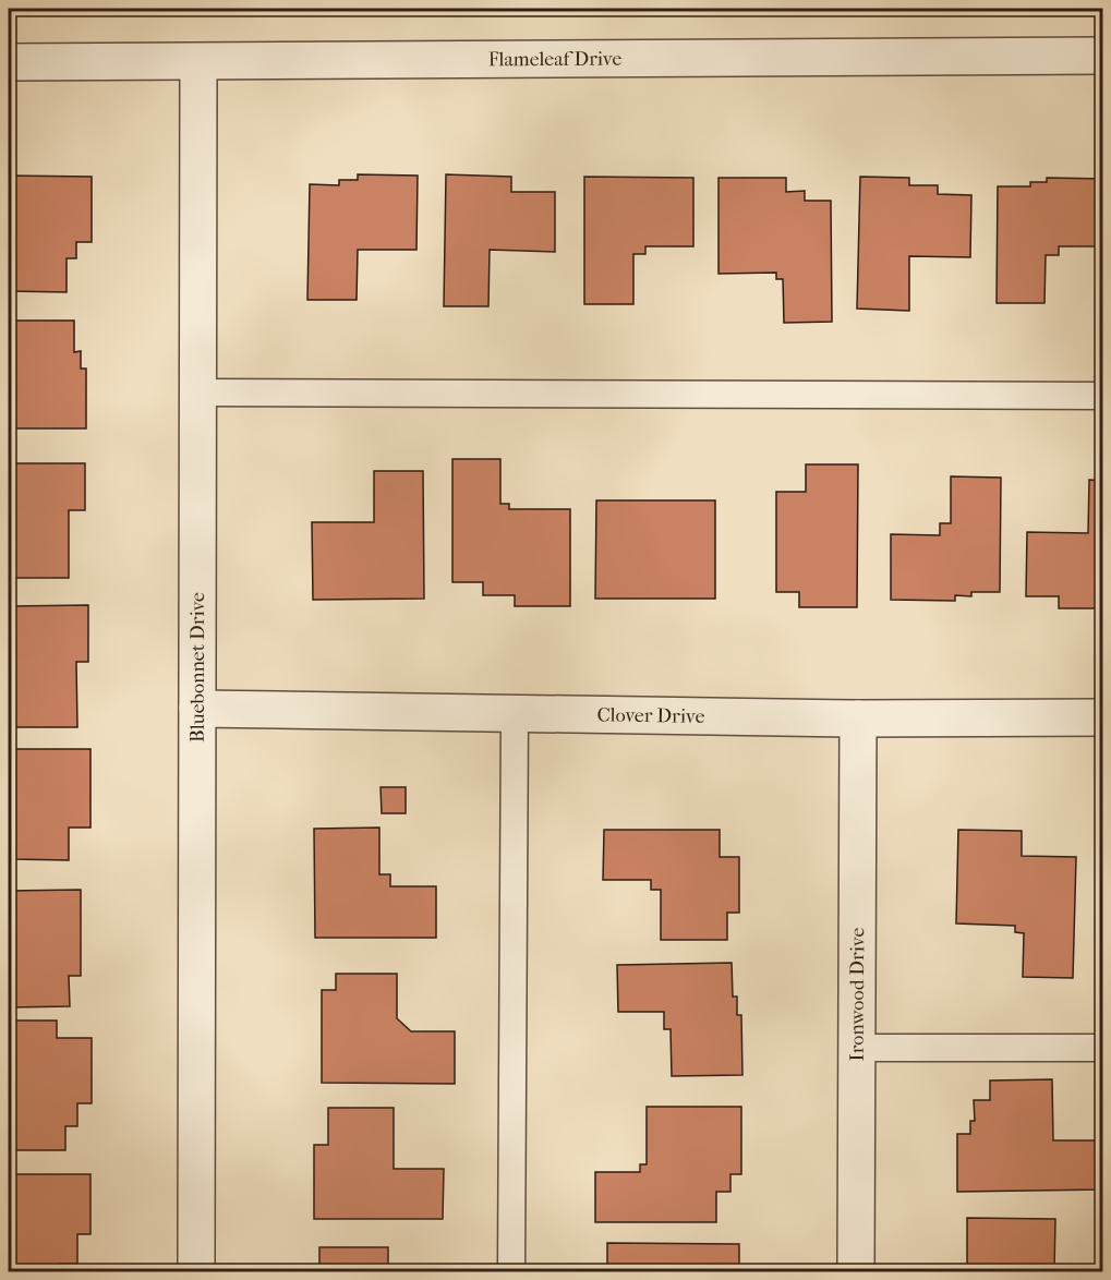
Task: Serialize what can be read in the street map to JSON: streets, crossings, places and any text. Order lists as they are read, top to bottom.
{
  "streets": {
    "street": [
      "Flameleaf Drive",
      "Bluebonnet Drive",
      "Clover Drive",
      "Ironwood Drive"
    ]
  },
  "crossings": [
    ["Flameleaf Drive", "Bluebonnet Drive"],
    ["Bluebonnet Drive", "Clover Drive"],
    ["Clover Drive", "Ironwood Drive"]
  ]
}
